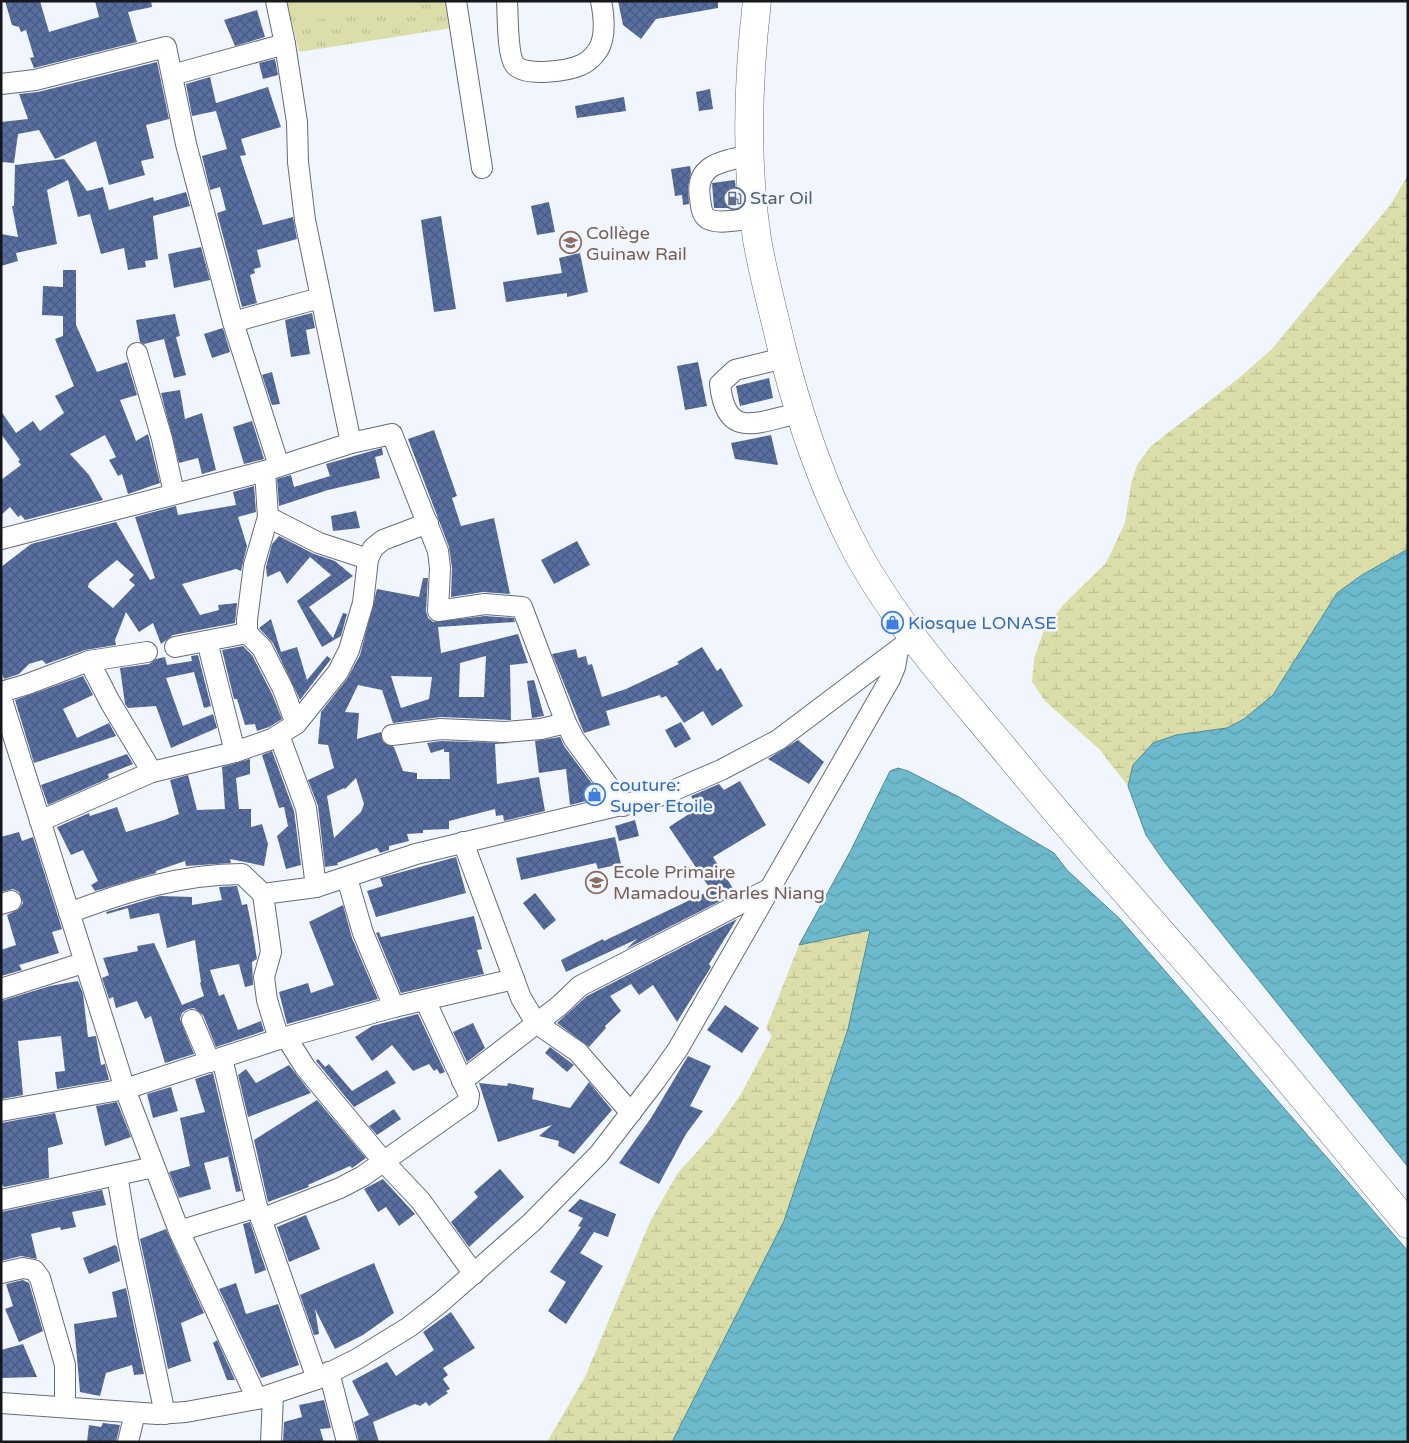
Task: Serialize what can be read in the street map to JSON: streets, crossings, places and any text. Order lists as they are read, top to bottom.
{
  "places": {
    "fuel station": ["Star Oil"],
    "school or university": ["Collège Guinaw Rail", "Ecole Primaire Mamadou Charles Niang"],
    "shop": ["Kiosque LONASE", "couture: Super Etoile"]
  }
}
